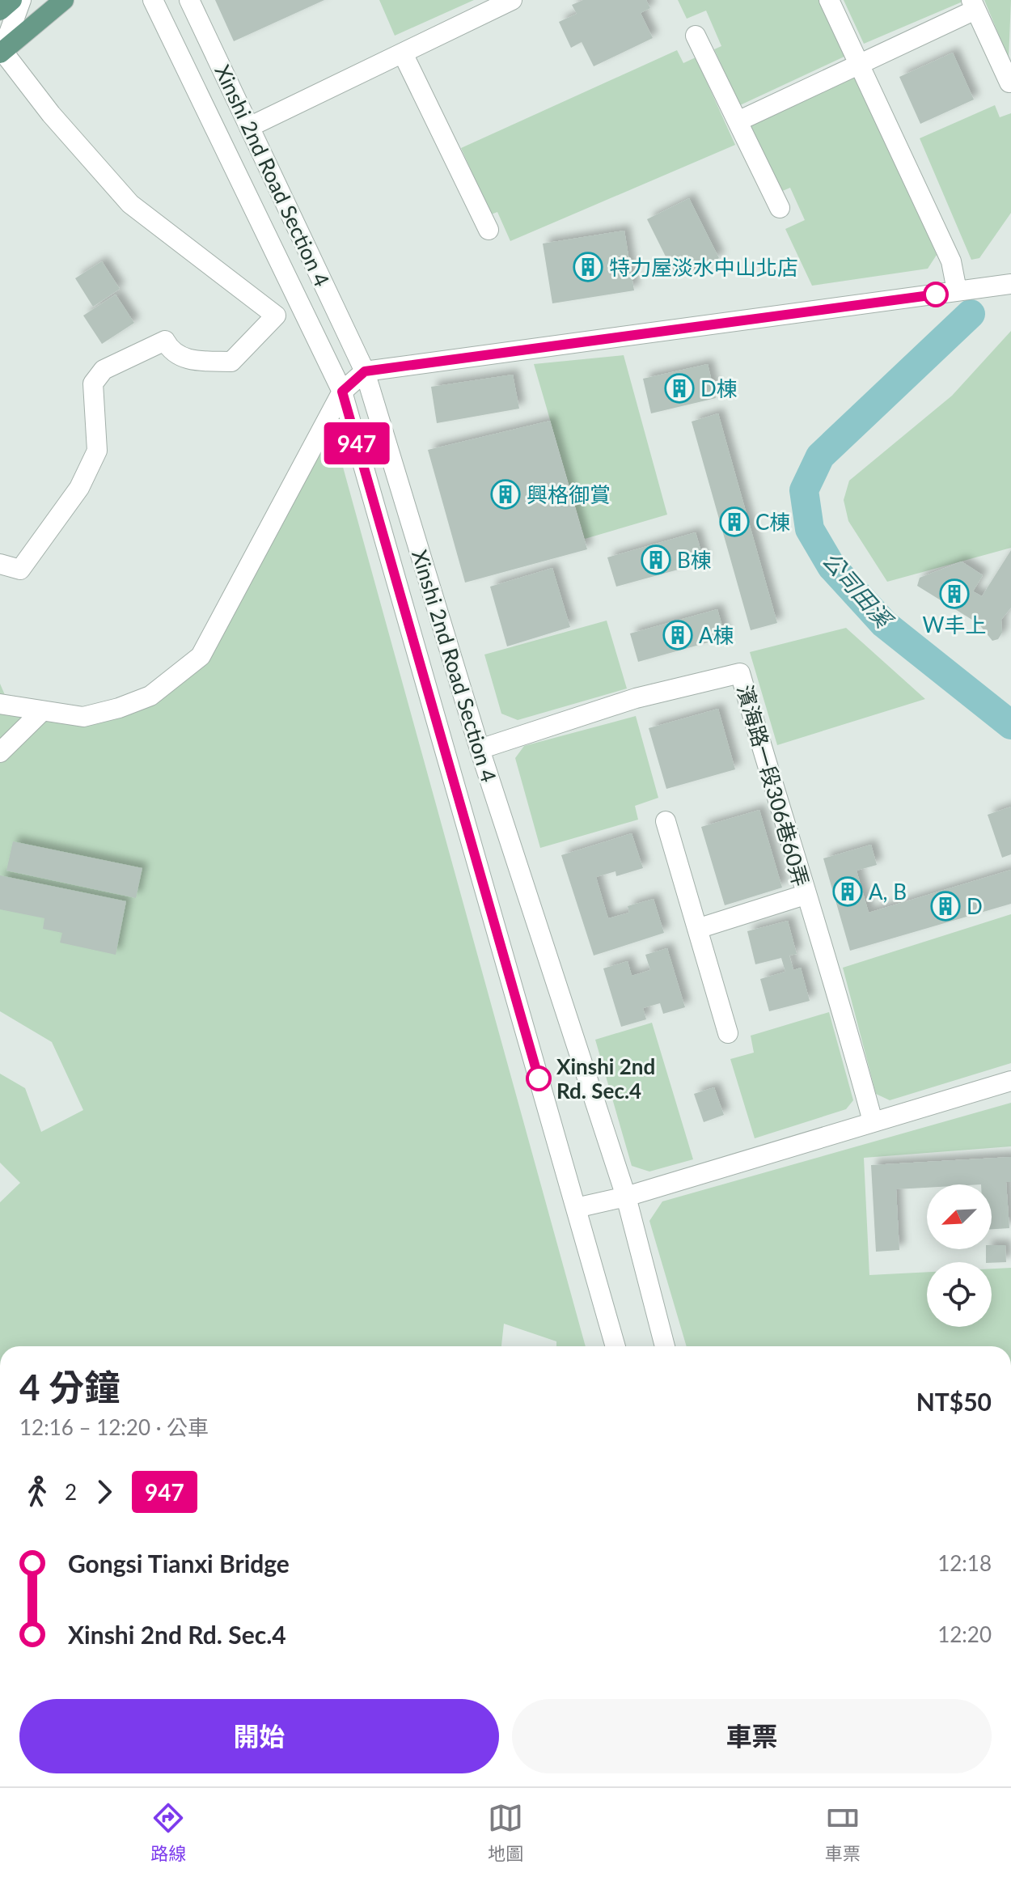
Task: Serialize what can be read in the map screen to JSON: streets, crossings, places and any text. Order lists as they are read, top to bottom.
{
  "streets": {
    "street": ["Xinshi 2nd Road Section 4", "濱海路一段306巷60弄"]
  },
  "crossings": [
    ["Xinshi 2nd Road Section 4", "濱海路一段306巷60弄"]
  ],
  "water": ["公司田溪"],
  "places": {
    "building": [
      "特力屋淡水中山北店",
      "D棟",
      "興格御賞",
      "C棟",
      "B棟",
      "W丰上",
      "A棟",
      "A, B",
      "D"
    ],
    "other": ["Xinshi 2nd Rd. Sec.4"]
  },
  "lines": ["bus line 947"],
  "north": "bottom left",
  "page": {
    "on_map": "947",
    "heading": ["4 分鐘", "12:16 – 12:20 · 公車", "NT$50"],
    "legs": ["2", "947"],
    "list": [
      {
        "name": "Gongsi Tianxi Bridge",
        "value": "12:18"
      },
      {
        "name": "Xinshi 2nd Rd. Sec.4",
        "value": "12:20"
      }
    ],
    "buttons": ["開始", "車票"],
    "tabs": ["路線", "地圖", "車票"]
  }
}
